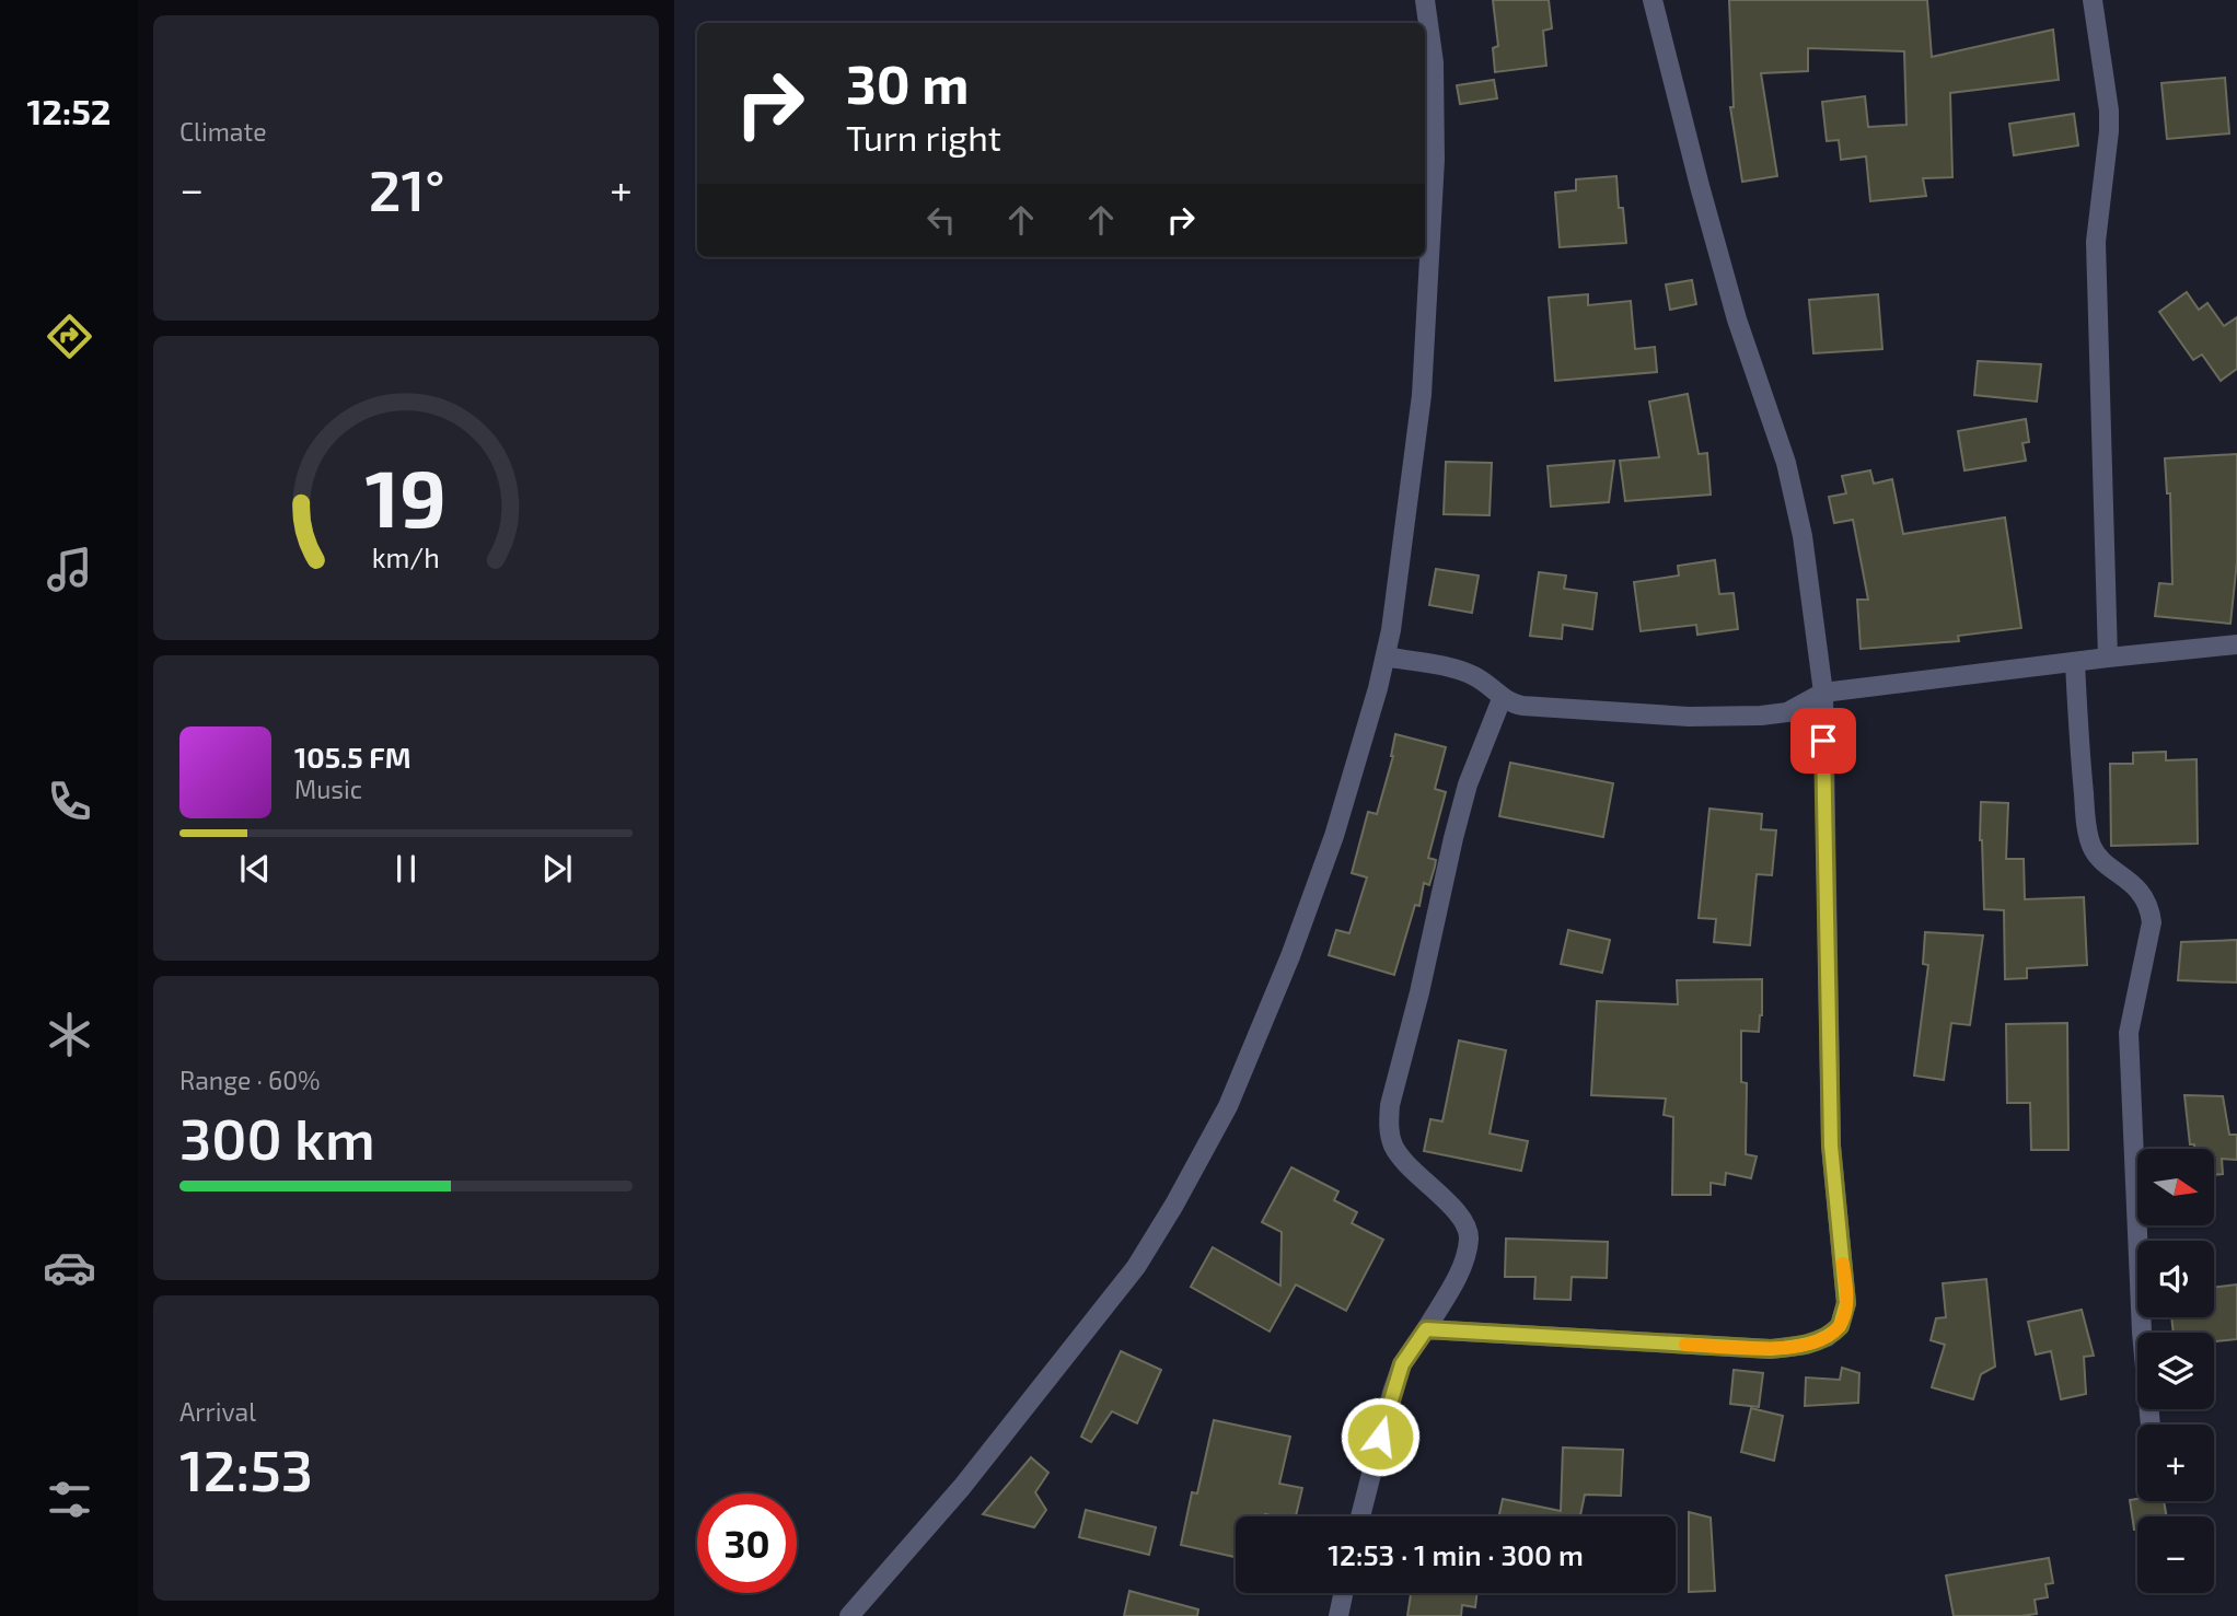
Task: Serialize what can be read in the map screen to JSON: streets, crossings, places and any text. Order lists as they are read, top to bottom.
{
  "north": "right",
  "page": {
    "tabs": "12:52",
    "tile": [
      "Climate",
      ["Range · 60%", "300 km"],
      ["Arrival", "12:53"]
    ],
    "turn": ["30 m", "Turn right"],
    "heat": ["−", "21°", "+"],
    "song": ["105.5 FM", "Music"],
    "map_buttons": ["+", "−"],
    "limit": "30",
    "trip": "12:53 · 1 min · 300 m",
    "gauge": ["19", "km/h"]
  }
}
